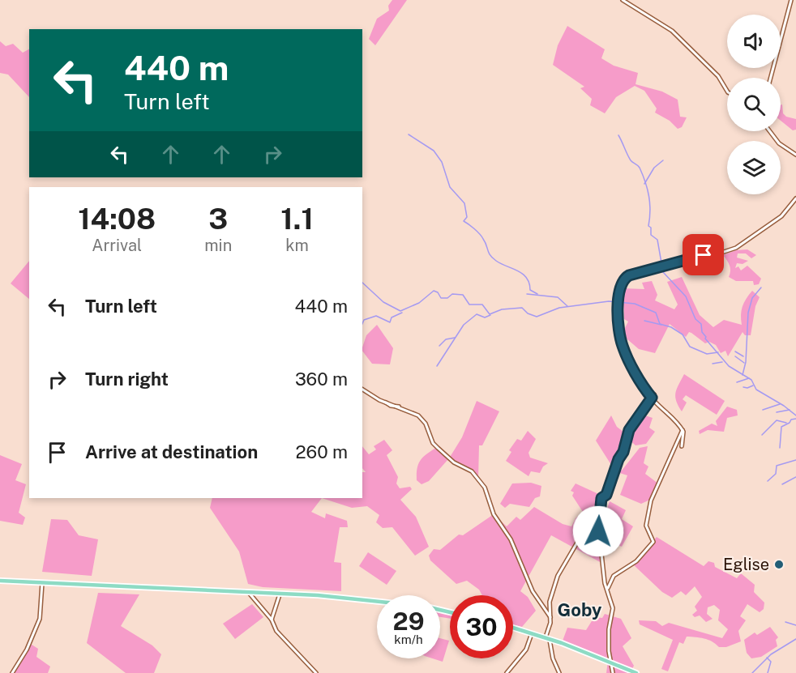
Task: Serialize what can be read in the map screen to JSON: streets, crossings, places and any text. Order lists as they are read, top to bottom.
{
  "districts": ["Goby"],
  "places": ["Eglise"],
  "page": {
    "turn": ["440 m", "Turn left"],
    "eta": [
      "14:08",
      "Arrival",
      "3",
      "min",
      "1.1",
      "km"
    ],
    "list": [
      {
        "name": "Turn left",
        "value": "440 m"
      },
      {
        "name": "Turn right",
        "value": "360 m"
      },
      {
        "name": "Arrive at destination",
        "value": "260 m"
      }
    ],
    "speed": "29 km/h",
    "limit": "30"
  }
}
